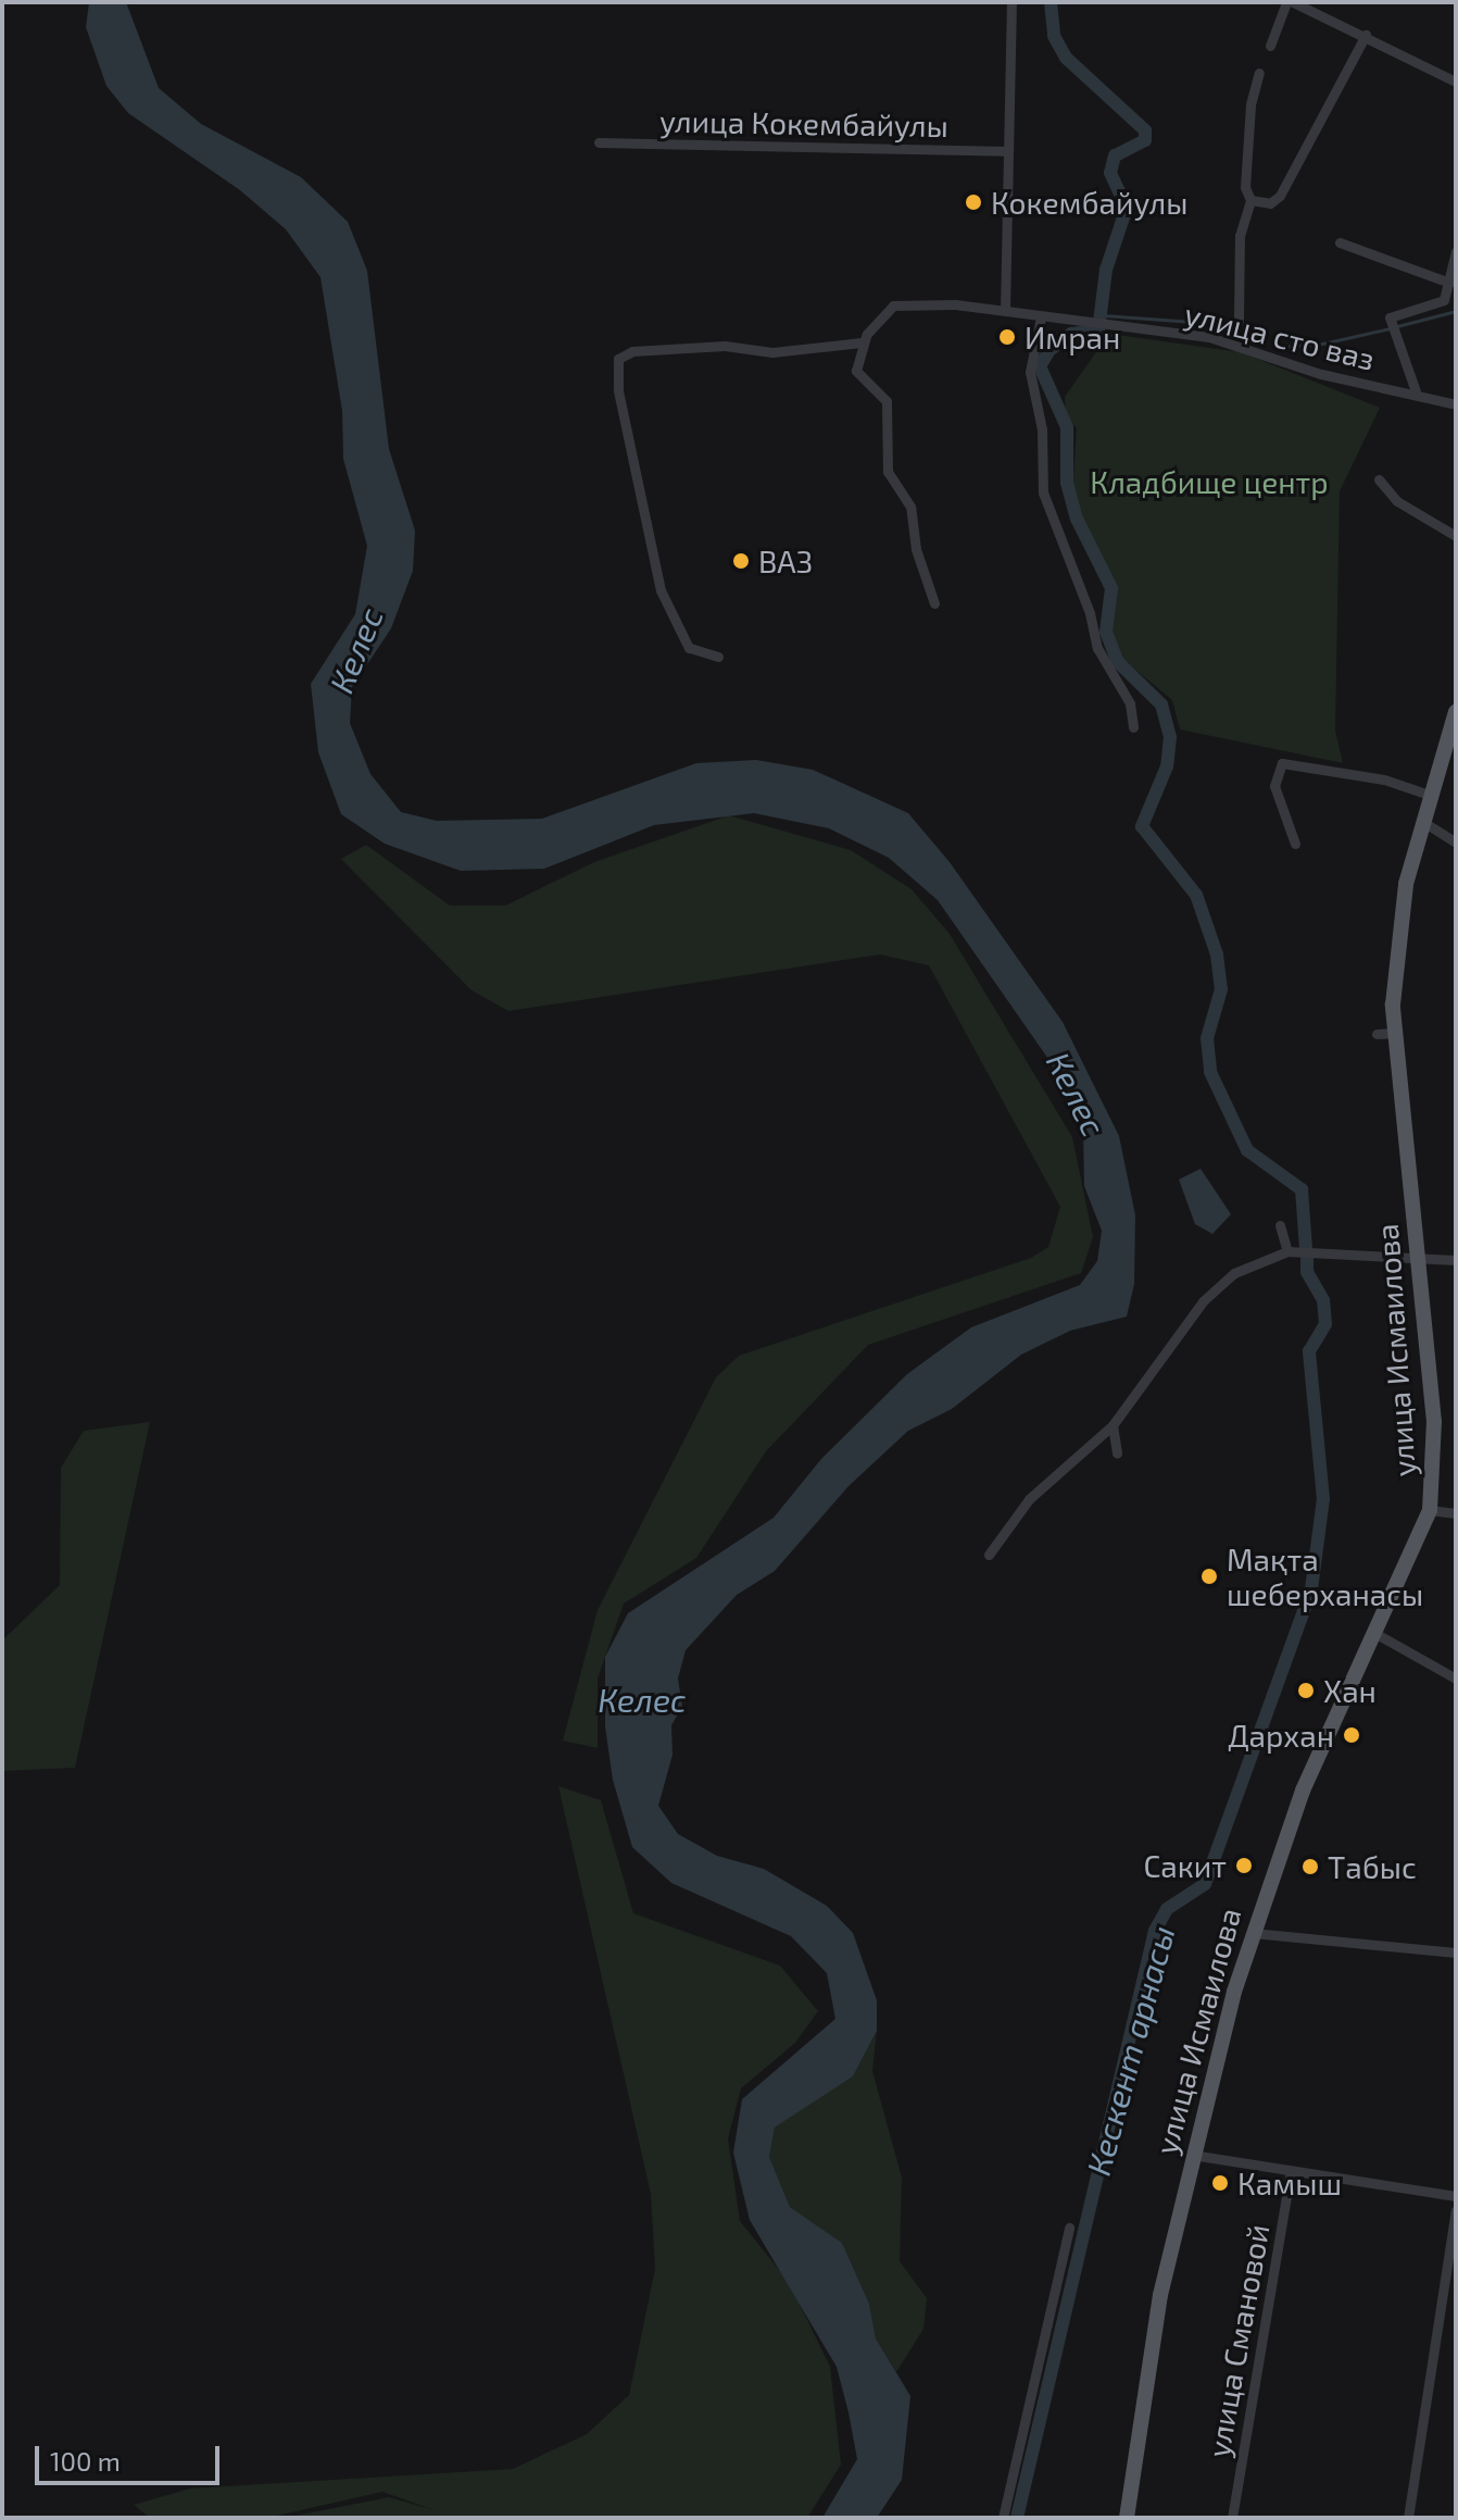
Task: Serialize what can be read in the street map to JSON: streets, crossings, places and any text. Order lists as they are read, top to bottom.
{
  "streets": {
    "main road": ["улица Исмаилова"],
    "street": ["улица Кокембайулы", "улица сто ваз", "улица Смановой"]
  },
  "water": ["Келес", "Кескент арнасы"],
  "parks": ["Кладбище центр"],
  "places": [
    "Кокембайулы",
    "Имран",
    "ВАЗ",
    "Мақта шеберханасы",
    "Хан",
    "Дархан",
    "Сакит",
    "Табыс",
    "Камыш"
  ],
  "scale_bar": "100 m"
}
